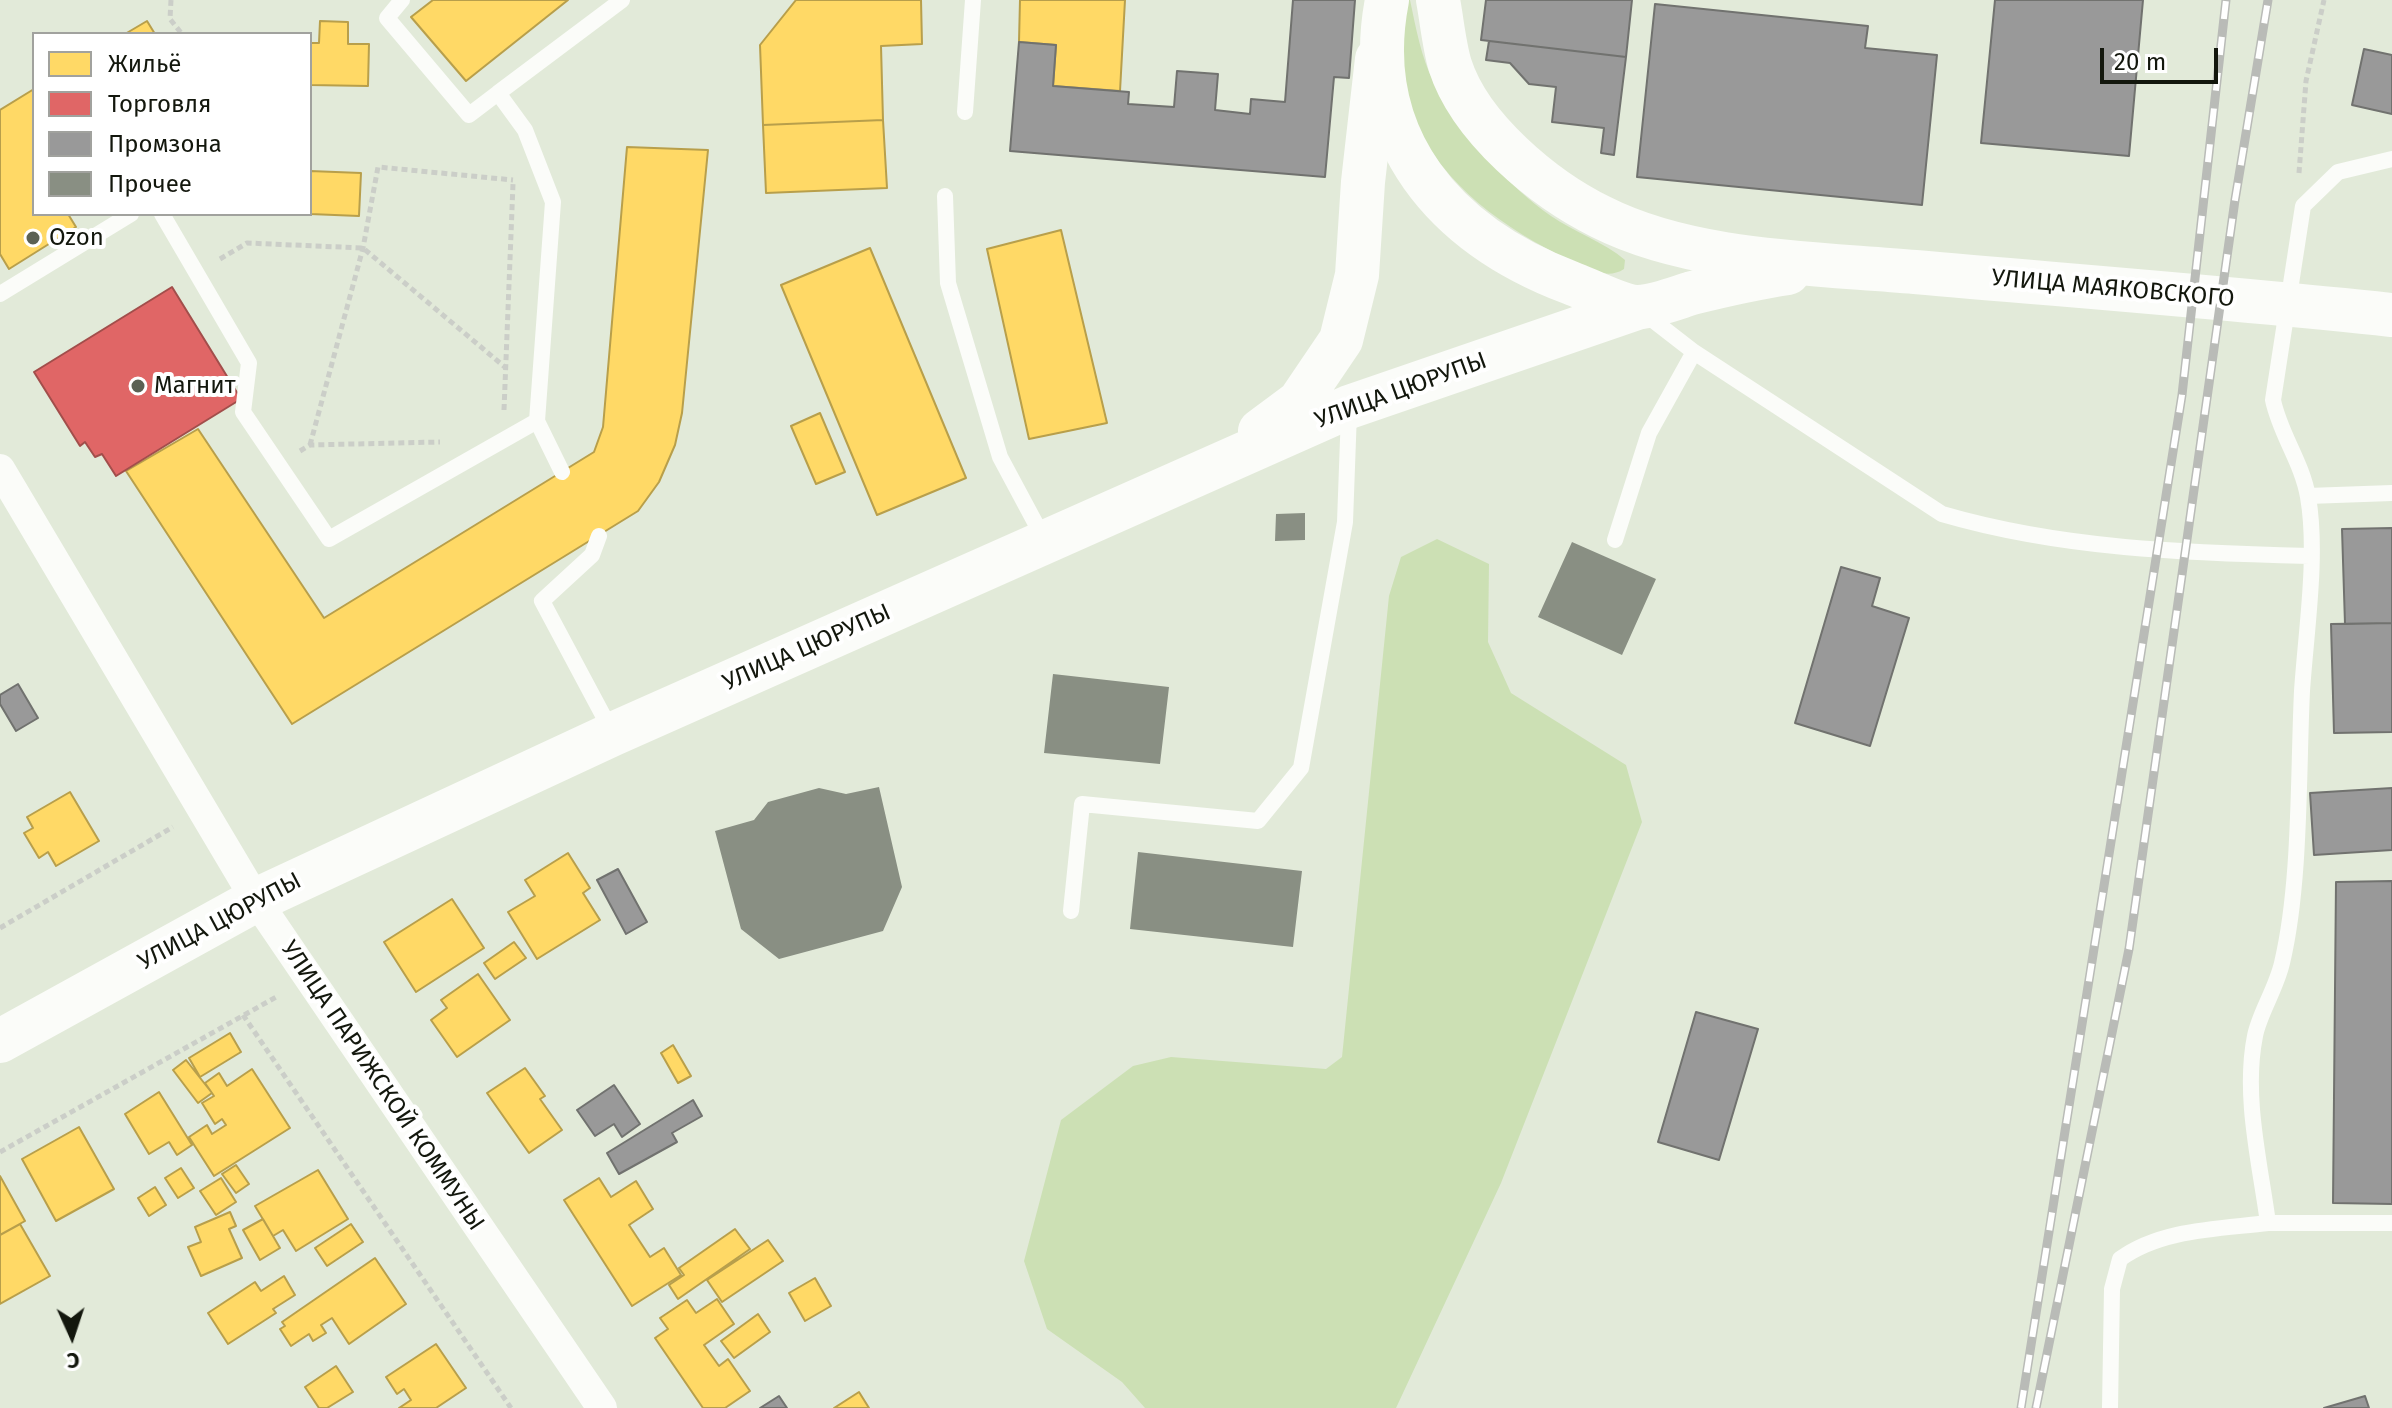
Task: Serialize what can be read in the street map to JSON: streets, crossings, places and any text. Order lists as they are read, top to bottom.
{
  "streets": {
    "main road": ["УЛИЦА МАЯКОВСКОГО", "УЛИЦА ЦЮРУПЫ"],
    "street": ["УЛИЦА ПАРИЖСКОЙ КОММУНЫ"]
  },
  "crossings": [
    ["УЛИЦА МАЯКОВСКОГО", "УЛИЦА ЦЮРУПЫ"],
    ["УЛИЦА ЦЮРУПЫ", "УЛИЦА ПАРИЖСКОЙ КОММУНЫ"]
  ],
  "places": ["Ozon", "Магнит"],
  "legend": [
    "Жильё",
    "Торговля",
    "Промзона",
    "Прочее"
  ],
  "scale_bar": "20 m",
  "north": "bottom"
}
